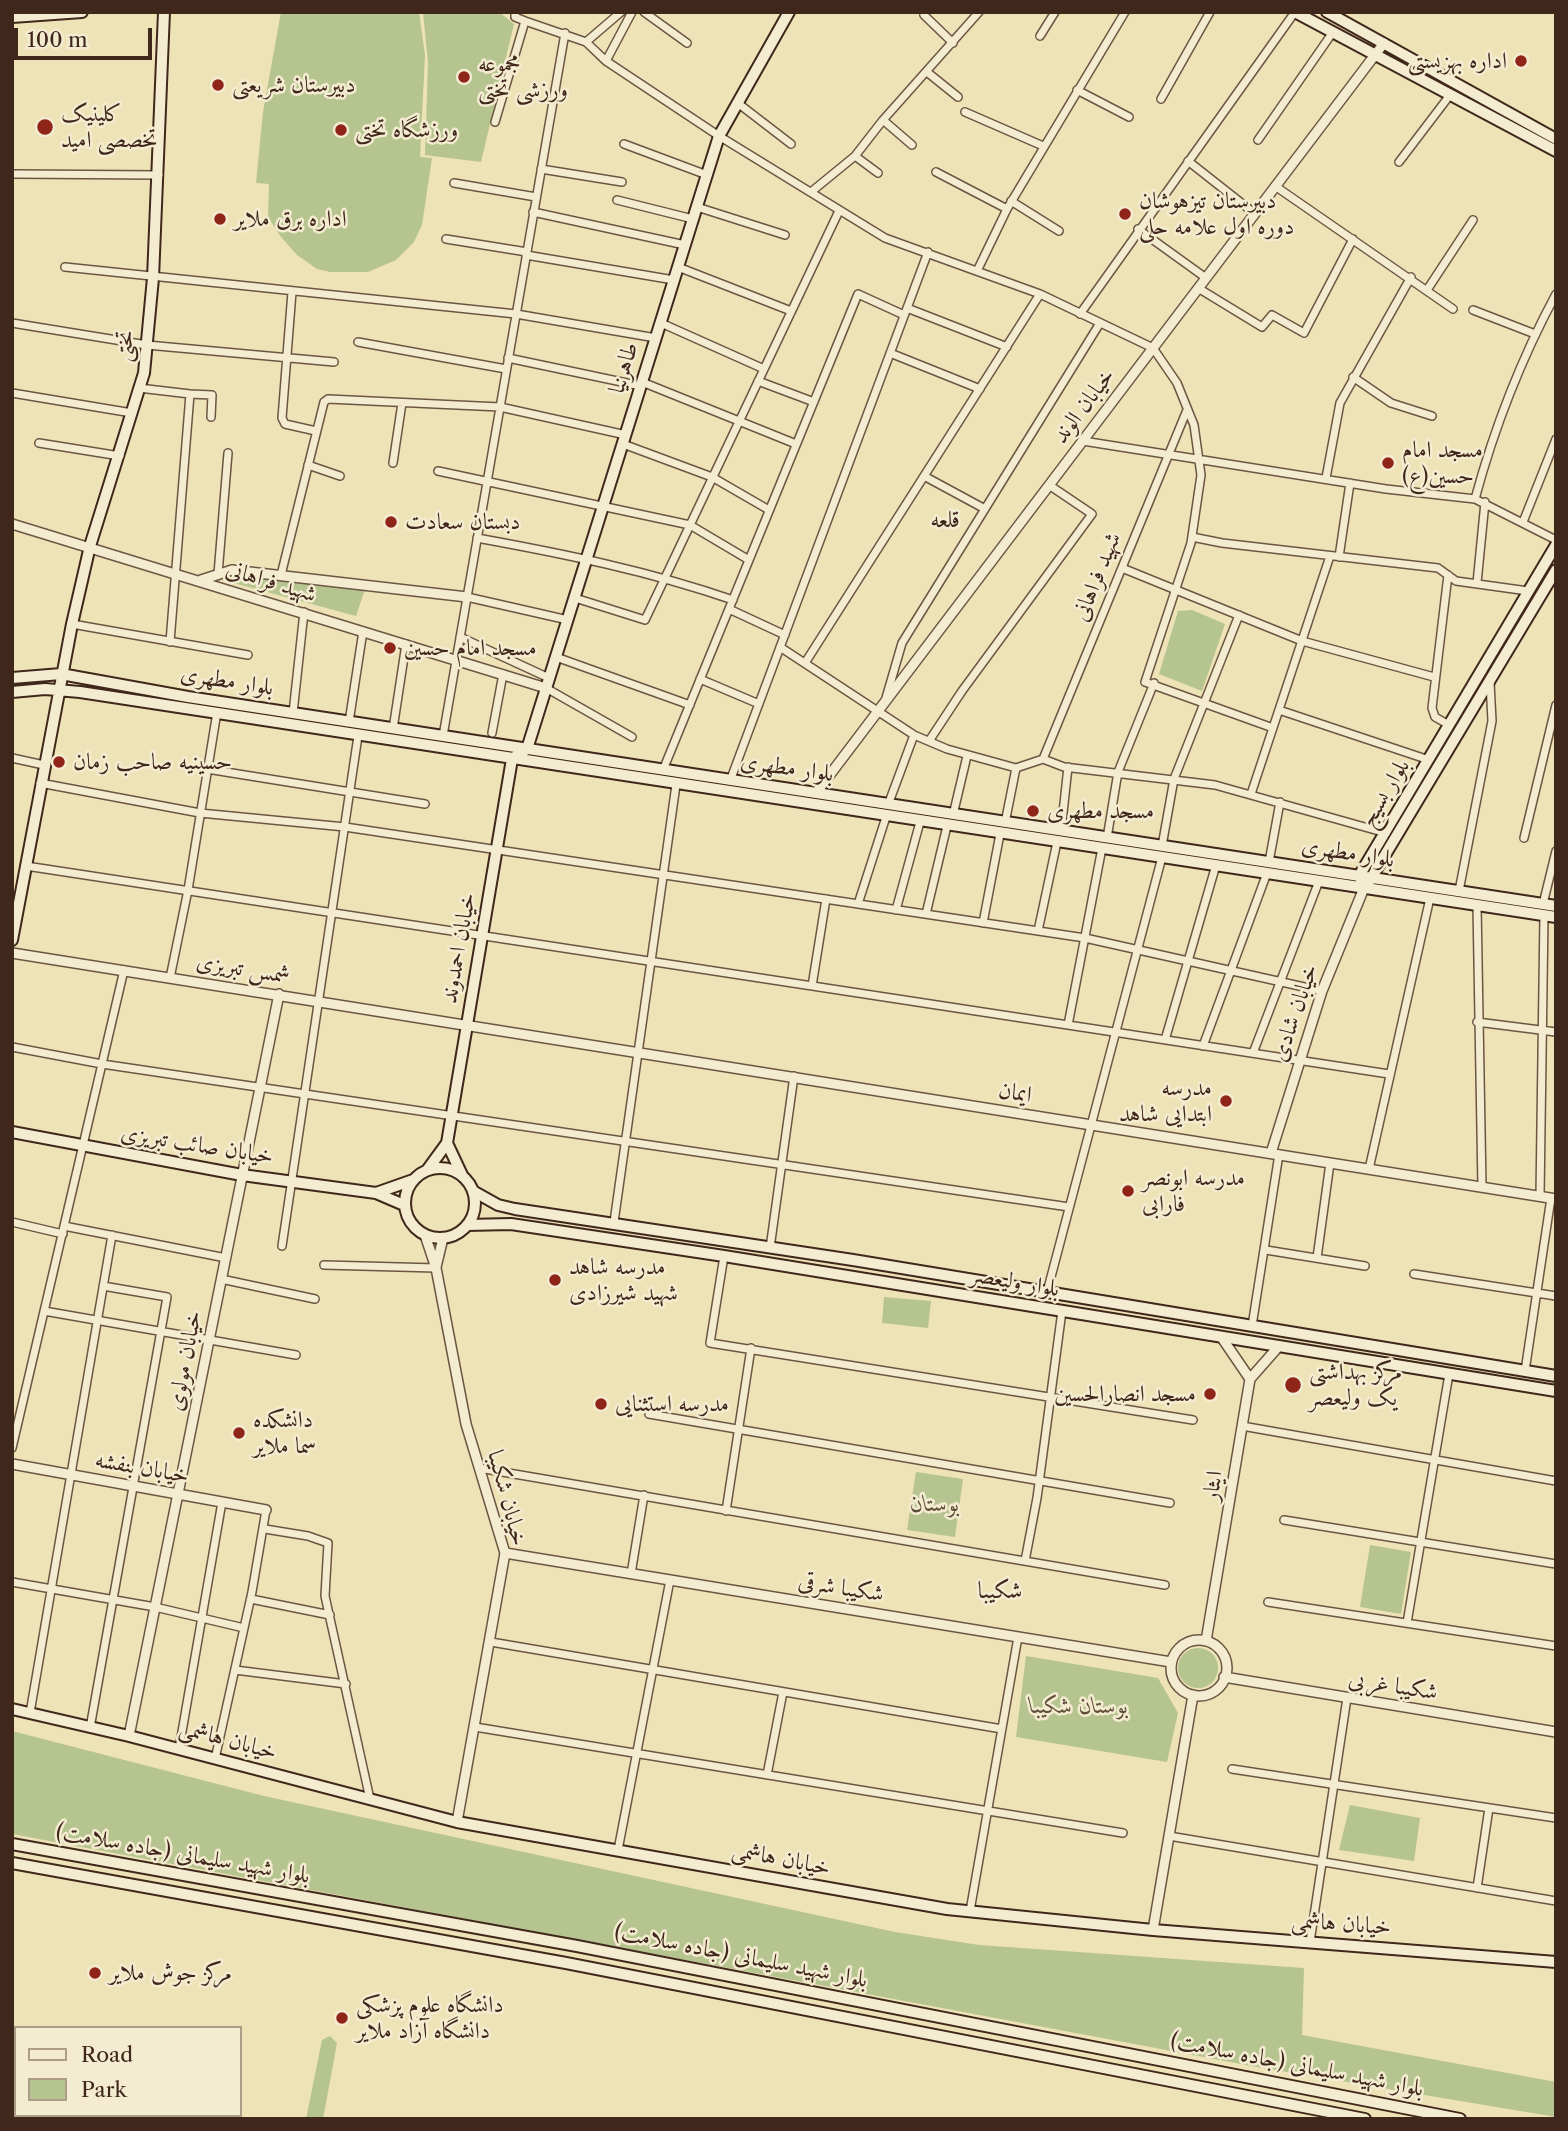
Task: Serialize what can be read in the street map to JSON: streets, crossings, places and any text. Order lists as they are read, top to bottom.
{
  "streets": {
    "main road": [
      "تختی",
      "طاهرنیا",
      "بلوار مطهری",
      "بلوار بسیج",
      "خیابان احمدوند",
      "خیابان صائب تبریزی",
      "بلوار ولیعصر",
      "خیابان هاشمی",
      "بلوار شهید سلیمانی (جاده سلامت)"
    ],
    "street": [
      "خیابان الوند",
      "شهید فراهانی",
      "شمس تبریزی",
      "خیابان شادی",
      "ایمان",
      "خیابان مولوی",
      "خیابان بنفشه",
      "ایثار",
      "خیابان شکیبا",
      "شکیبا شرقی",
      "شکیبا غربی"
    ]
  },
  "crossings": [
    ["تختی", "بلوار مطهری"],
    ["طاهرنیا", "شهید فراهانی"],
    ["طاهرنیا", "بلوار مطهری"],
    ["خیابان الوند", "بلوار مطهری"],
    ["بلوار مطهری", "بلوار بسیج"],
    ["بلوار مطهری", "خیابان احمدوند"],
    ["بلوار مطهری", "خیابان شادی"],
    ["بلوار بسیج", "خیابان شادی"],
    ["خیابان احمدوند", "شمس تبریزی"],
    ["خیابان احمدوند", "ایمان"],
    ["شمس تبریزی", "ایمان"],
    ["شمس تبریزی", "خیابان مولوی"],
    ["خیابان شادی", "ایمان"],
    ["خیابان صائب تبریزی", "خیابان مولوی"],
    ["بلوار ولیعصر", "خیابان شکیبا"],
    ["خیابان مولوی", "خیابان بنفشه"],
    ["خیابان مولوی", "خیابان هاشمی"],
    ["ایثار", "شکیبا شرقی"],
    ["ایثار", "شکیبا غربی"],
    ["خیابان شکیبا", "شکیبا شرقی"],
    ["خیابان شکیبا", "خیابان هاشمی"],
    ["شکیبا شرقی", "شکیبا غربی"]
  ],
  "districts": ["قلعه", "شکیبا"],
  "parks": ["بوستان", "بوستان شکیبا"],
  "places": [
    "اداره بهزیستی",
    "مجموعه ورزشی تختی",
    "دبیرستان شریعتی",
    "کلینیک تخصصی امید",
    "ورزشگاه تختی",
    "دبیرستان تیزهوشان دوره اول علامه حلی",
    "اداره برق ملایر",
    "مسجد امام حسین(ع)",
    "دبستان سعادت",
    "مسجد امام حسین",
    "حسینیه صاحب زمان",
    "مسجد مطهری",
    "مدرسه ابتدایی شاهد",
    "مدرسه ابونصر فارابی",
    "مدرسه شاهد شهید شیرزادی",
    "مرکز بهداشتی یک ولیعصر",
    "مسجد انصارالحسین",
    "مدرسه استثنایی",
    "دانشکده سما ملایر",
    "مرکز جوش ملایر",
    "دانشگاه علوم پزشکی دانشگاه آزاد ملایر"
  ],
  "legend": ["Road", "Park"],
  "scale_bar": "100 m"
}
